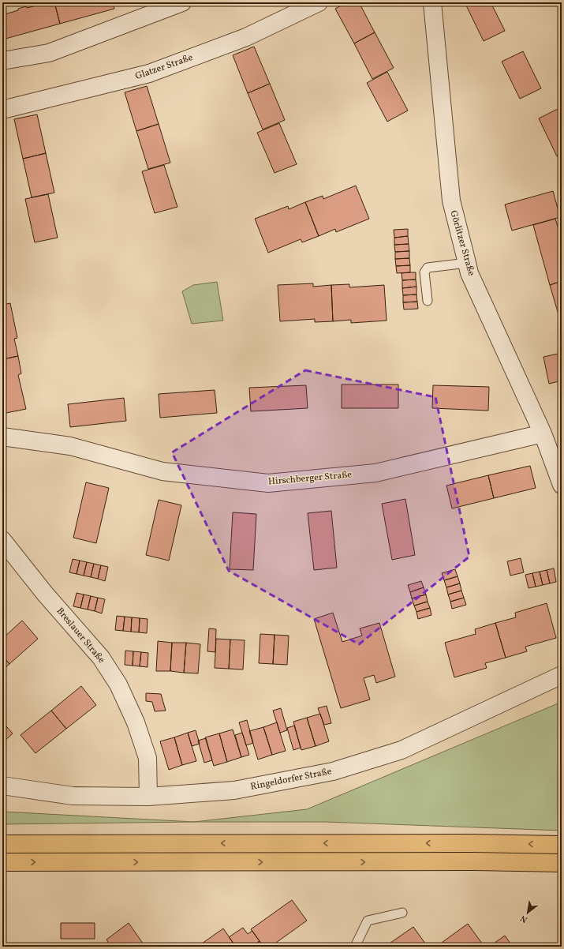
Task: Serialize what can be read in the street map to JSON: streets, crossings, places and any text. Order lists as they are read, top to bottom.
{
  "streets": {
    "street": [
      "Glatzer Straße",
      "Görlitzer Straße",
      "Hirschberger Straße",
      "Breslauer Straße",
      "Ringeldorfer Straße"
    ]
  },
  "crossings": [
    ["Görlitzer Straße", "Hirschberger Straße"],
    ["Breslauer Straße", "Ringeldorfer Straße"]
  ],
  "north": "bottom left"
}
